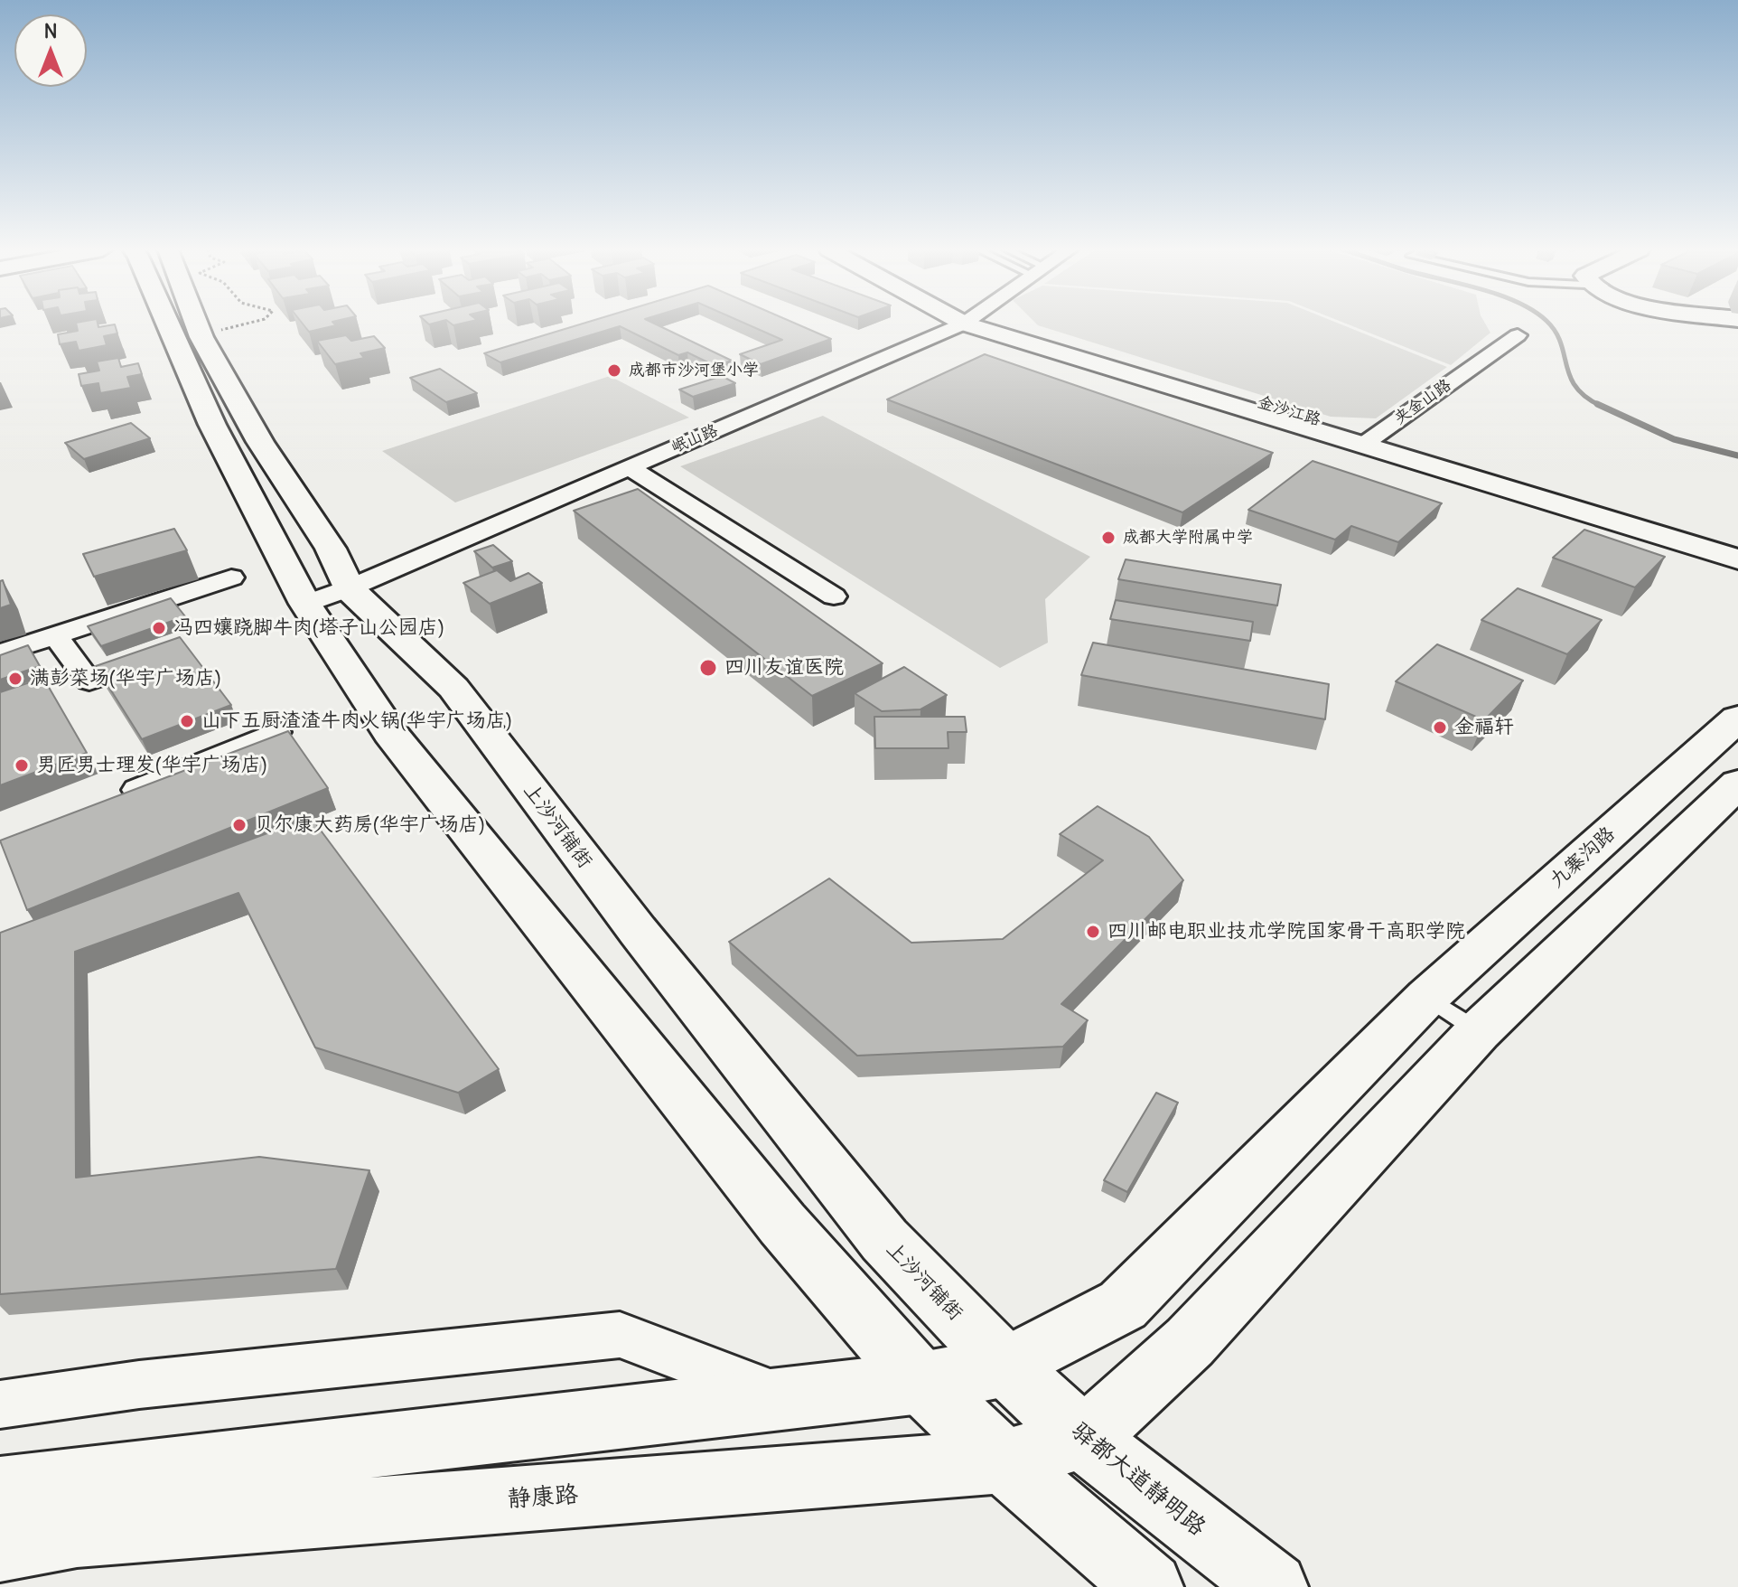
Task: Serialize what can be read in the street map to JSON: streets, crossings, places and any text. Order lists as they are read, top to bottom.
{
  "streets": {
    "main road": [
      "金沙江路",
      "上沙河铺街",
      "九寨沟路",
      "驿都大道静明路",
      "静康路"
    ],
    "street": ["夹金山路", "岷山路"]
  },
  "crossings": [
    ["夹金山路", "金沙江路"],
    ["岷山路", "上沙河铺街"],
    ["上沙河铺街", "九寨沟路"],
    ["上沙河铺街", "驿都大道静明路"],
    ["九寨沟路", "驿都大道静明路"],
    ["驿都大道静明路", "静康路"]
  ],
  "places": [
    "成都市沙河堡小学",
    "成都大学附属中学",
    "冯四孃跷脚牛肉(塔子山公园店)",
    "四川友谊医院",
    "满彭菜场(华宇广场店)",
    "山下五厨渣渣牛肉火锅(华宇广场店)",
    "金福轩",
    "男匠男士理发(华宇广场店)",
    "贝尔康大药房(华宇广场店)",
    "四川邮电职业技术学院国家骨干高职学院"
  ],
  "north": "top"
}
